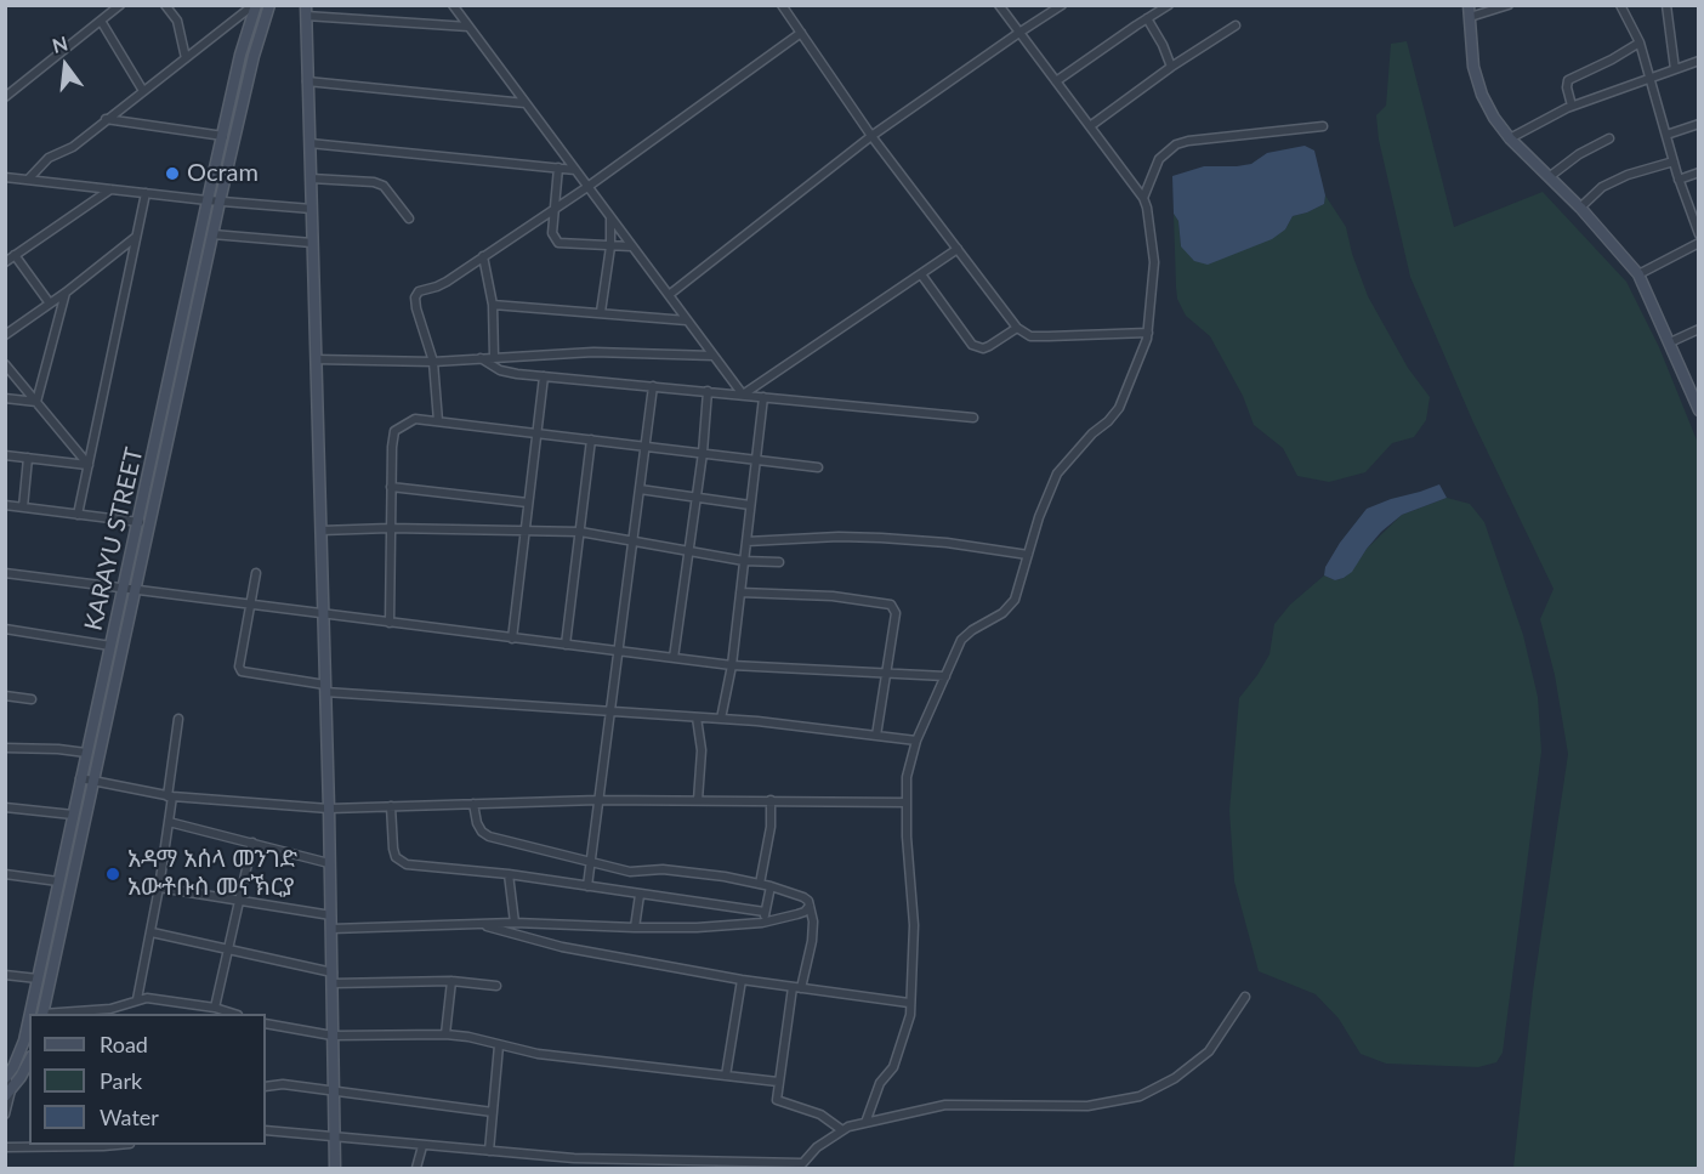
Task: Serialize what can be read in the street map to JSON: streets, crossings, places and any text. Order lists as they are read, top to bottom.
{
  "streets": {
    "main road": ["KARAYU STREET"]
  },
  "places": ["Ocram", "አዳማ አሰላ መንገድ አውቶቡስ መናኽርያ"],
  "legend": ["Road", "Park", "Water"],
  "north": "top"
}
